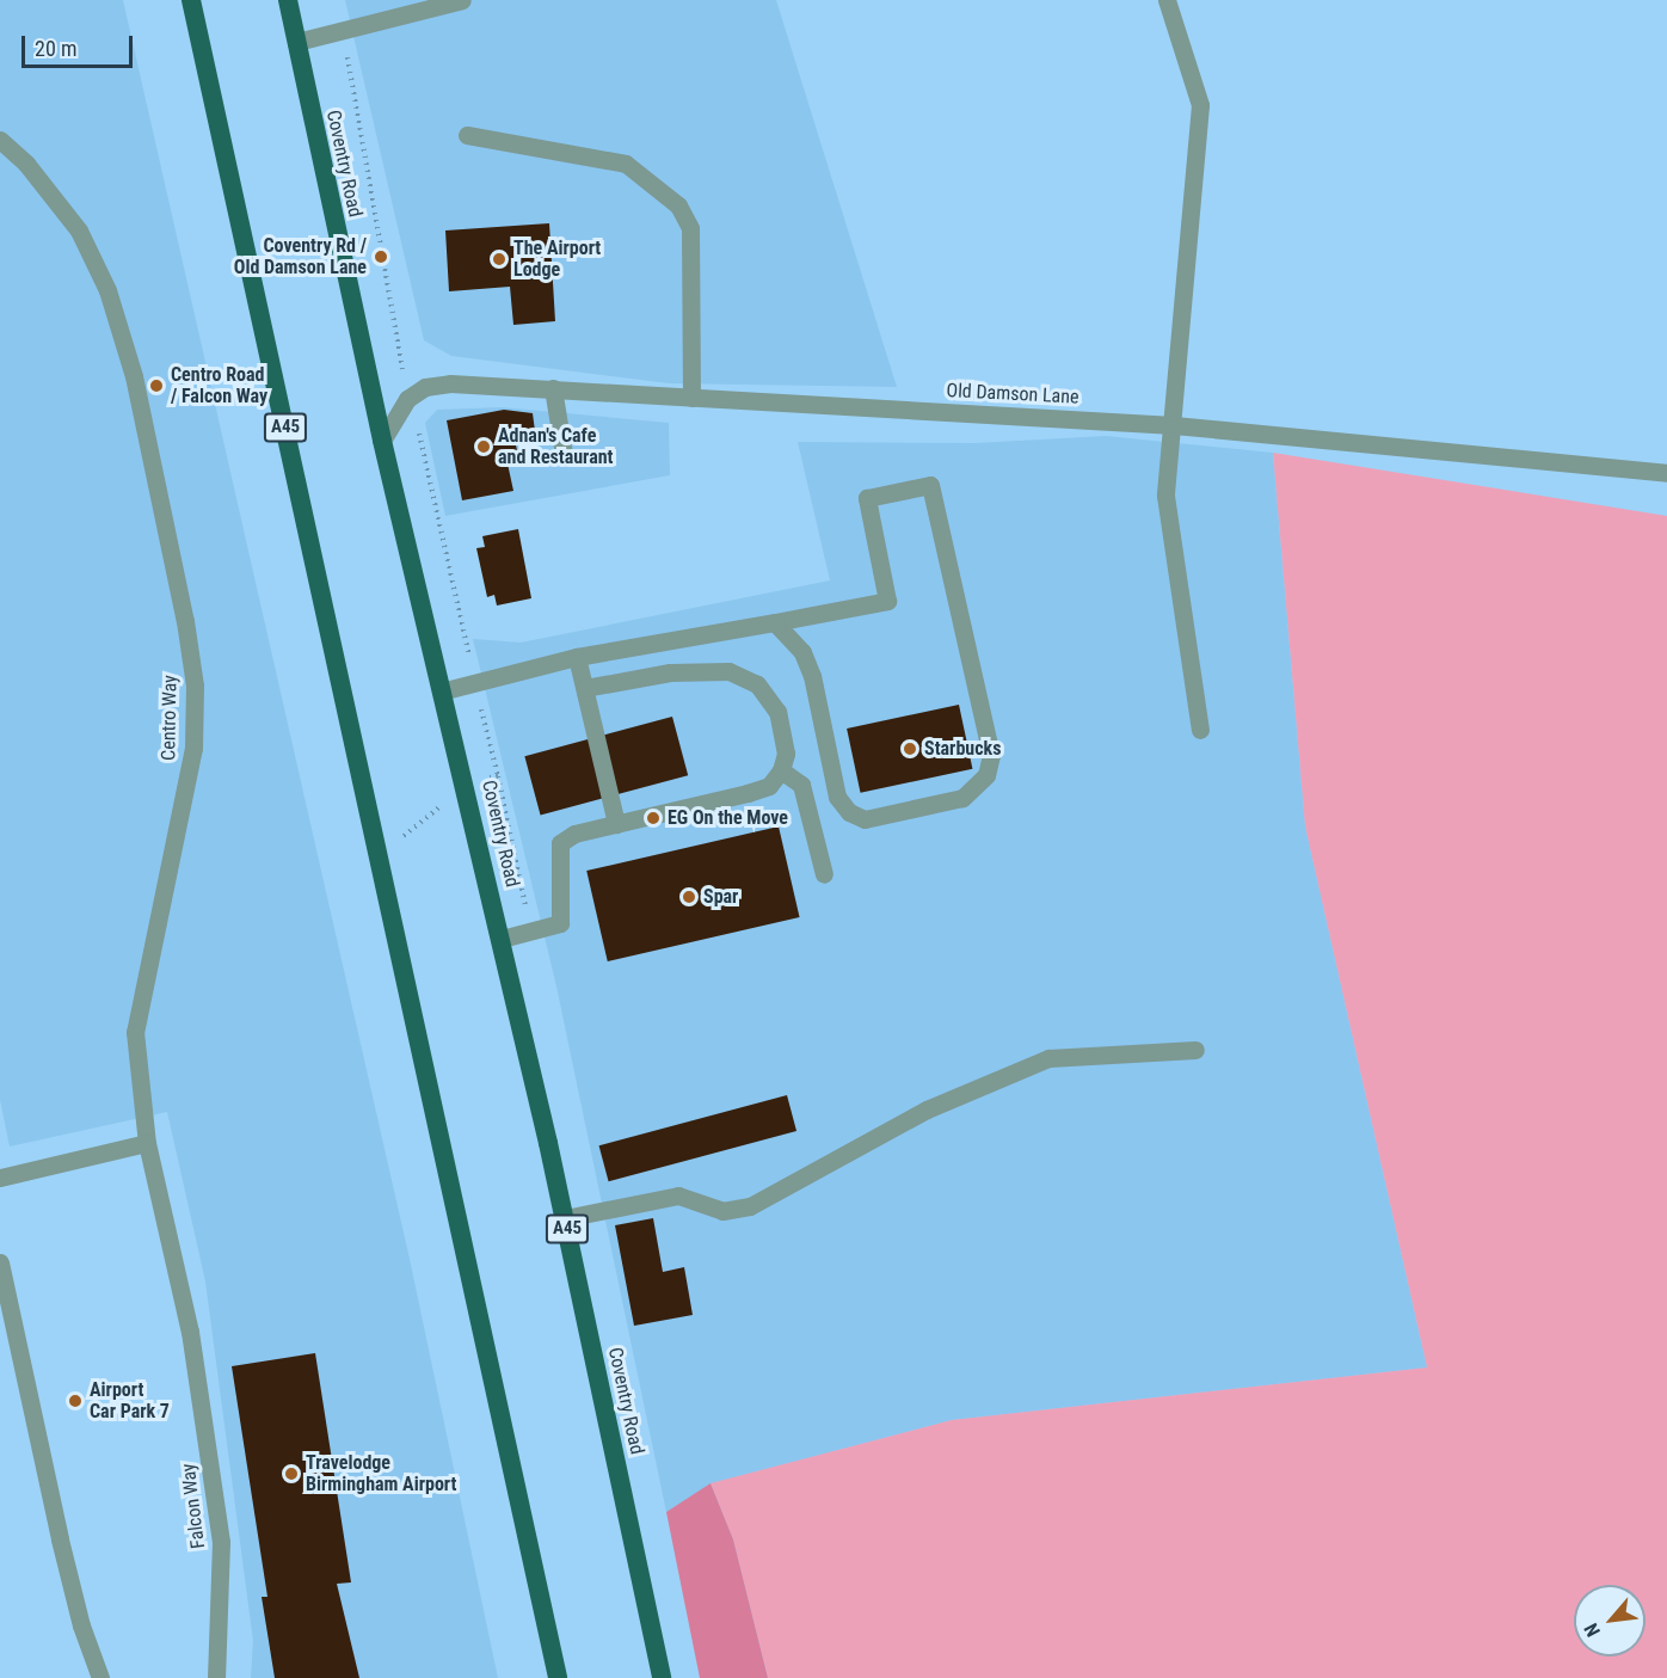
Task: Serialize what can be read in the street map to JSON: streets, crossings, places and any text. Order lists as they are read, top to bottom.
{
  "streets": {
    "highway": ["Coventry Road", "A45"],
    "street": ["Old Damson Lane", "Centro Way", "Falcon Way"]
  },
  "crossings": [
    ["Centro Way", "Falcon Way"]
  ],
  "places": [
    "Coventry Rd / Old Damson Lane",
    "The Airport Lodge",
    "Centro Road / Falcon Way",
    "Adnan's Cafe and Restaurant",
    "Starbucks",
    "EG On the Move",
    "Spar",
    "Airport Car Park 7",
    "Travelodge Birmingham Airport"
  ],
  "scale_bar": "20 m",
  "north": "bottom left"
}
